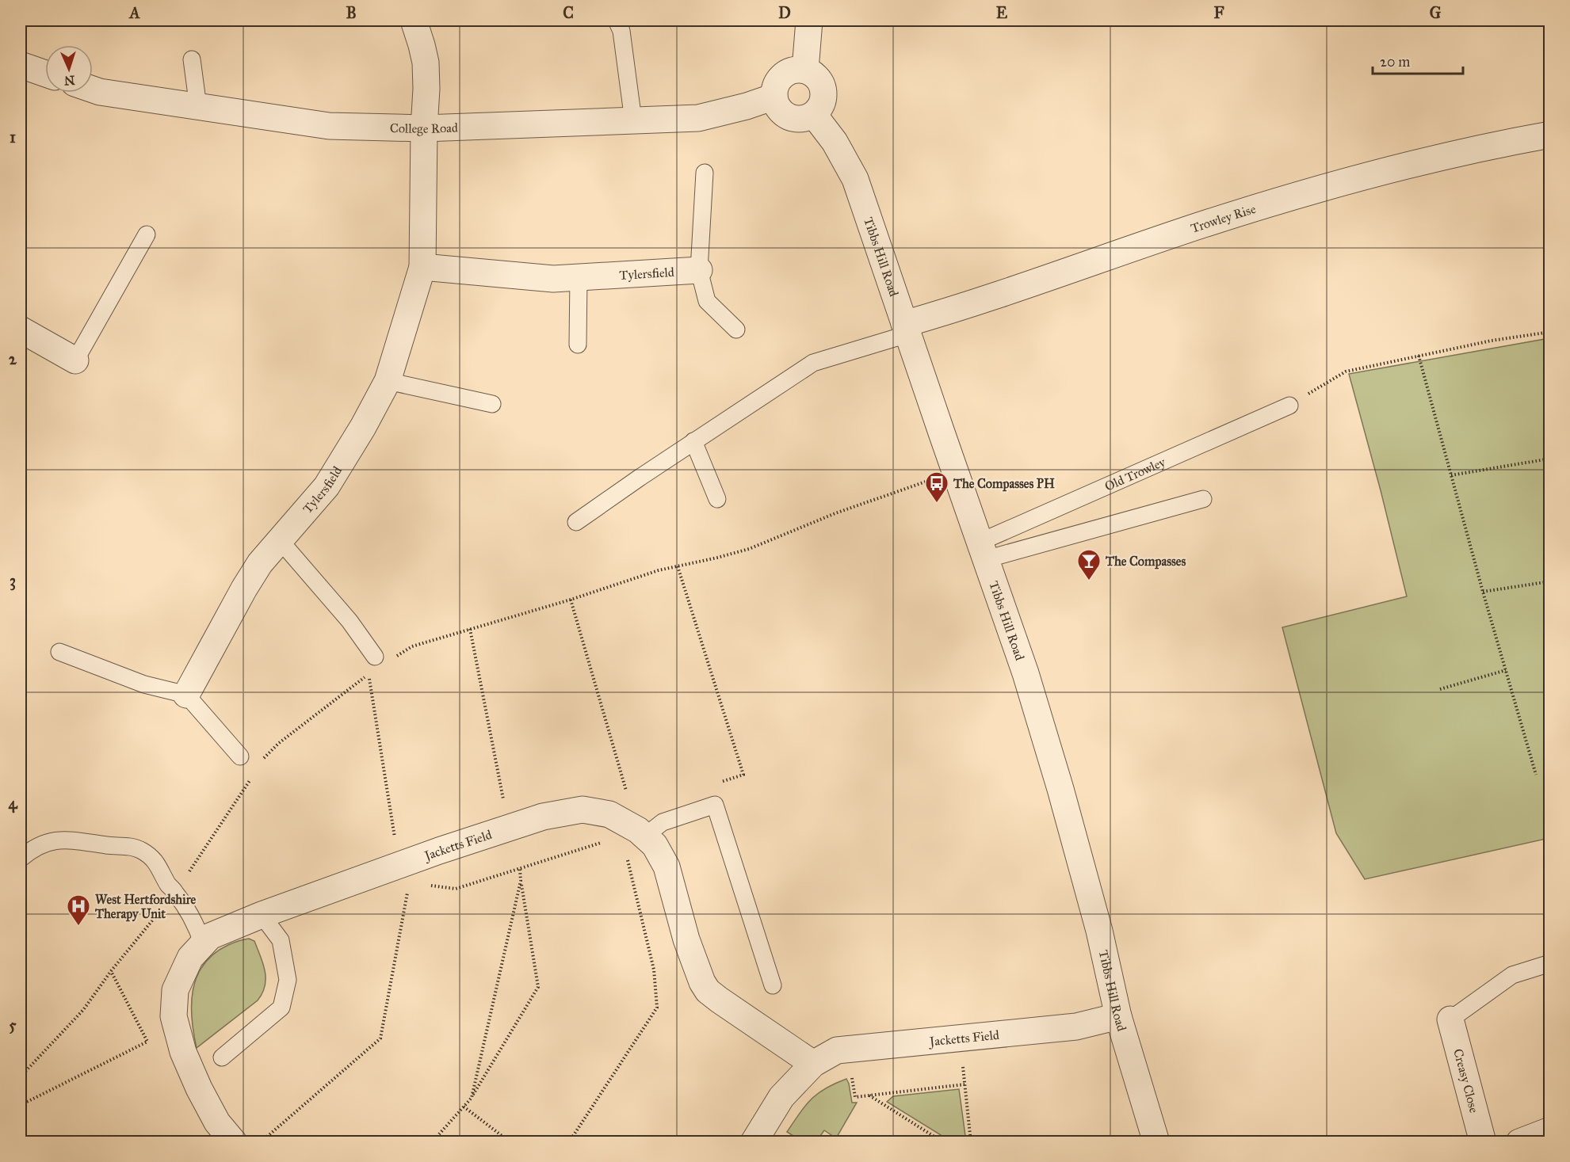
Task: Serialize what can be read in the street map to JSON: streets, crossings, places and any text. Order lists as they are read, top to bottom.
{
  "streets": {
    "street": [
      "College Road",
      "Trowley Rise",
      "Tibbs Hill Road",
      "Tylersfield",
      "Jacketts Field",
      "Creasy Close"
    ],
    "lane": ["Old Trowley"]
  },
  "crossings": [
    ["College Road", "Tibbs Hill Road"],
    ["College Road", "Tylersfield"],
    ["Trowley Rise", "Tibbs Hill Road"],
    ["Tibbs Hill Road", "Old Trowley"],
    ["Tibbs Hill Road", "Jacketts Field"]
  ],
  "places": {
    "bus stop": ["The Compasses PH"],
    "bar": ["The Compasses"],
    "hospital": ["West Hertfordshire Therapy Unit"]
  },
  "scale_bar": "20 m",
  "north": "bottom",
  "grid": {
    "columns": [
      "A",
      "B",
      "C",
      "D",
      "E",
      "F",
      "G"
    ],
    "rows": [
      "1",
      "2",
      "3",
      "4",
      "5"
    ]
  }
}
